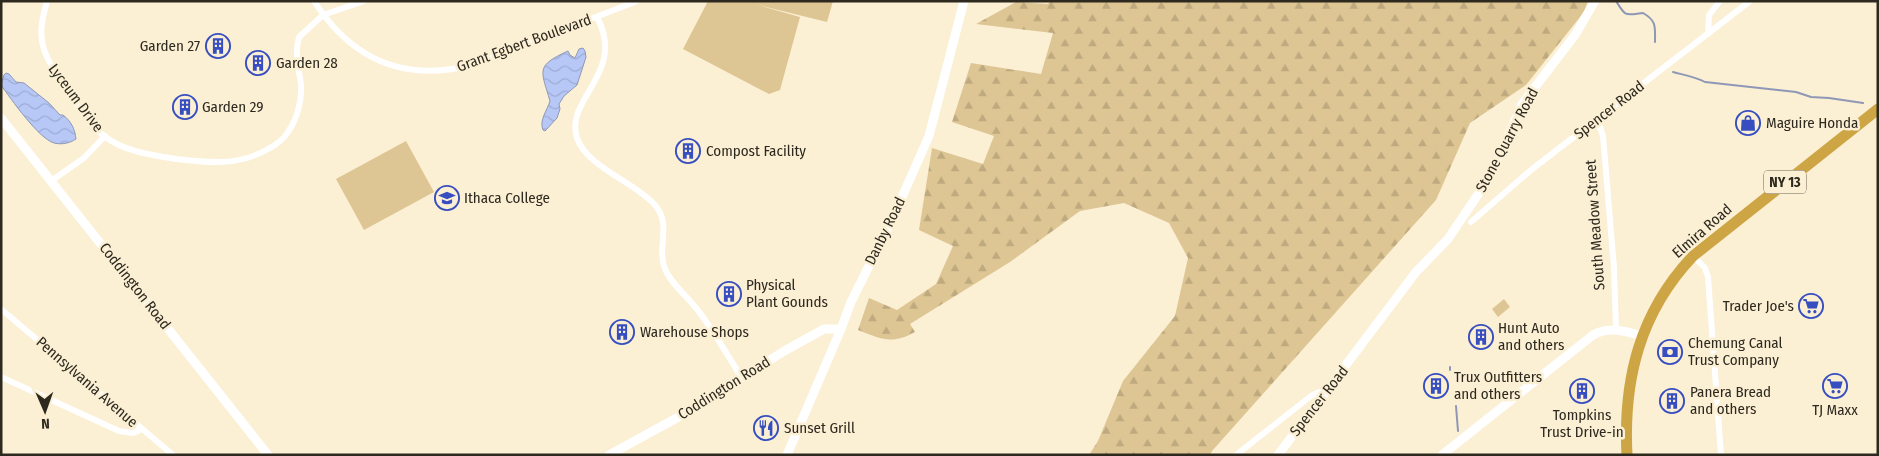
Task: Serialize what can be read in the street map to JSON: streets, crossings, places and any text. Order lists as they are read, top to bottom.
{
  "streets": {
    "highway": ["NY 13", "Elmira Road"],
    "street": [
      "Grant Egbert Boulevard",
      "Lyceum Drive",
      "Spencer Road",
      "Stone Quarry Road",
      "South Meadow Street",
      "Danby Road",
      "Coddington Road",
      "Pennsylvania Avenue"
    ]
  },
  "crossings": [
    ["Spencer Road", "Stone Quarry Road"],
    ["Spencer Road", "South Meadow Street"],
    ["NY 13", "Elmira Road"],
    ["Danby Road", "Coddington Road"]
  ],
  "places": {
    "building": [
      "Garden 27",
      "Garden 28",
      "Garden 29",
      "Compost Facility",
      "Physical Plant Gounds",
      "Warehouse Shops",
      "Hunt Auto and others",
      "Trux Outfitters and others",
      "Tompkins Trust Drive-in",
      "Panera Bread and others"
    ],
    "shop": ["Maguire Honda"],
    "school or university": ["Ithaca College"],
    "supermarket": ["Trader Joe's", "TJ Maxx"],
    "bank": ["Chemung Canal Trust Company"],
    "restaurant": ["Sunset Grill"]
  },
  "north": "bottom"
}
